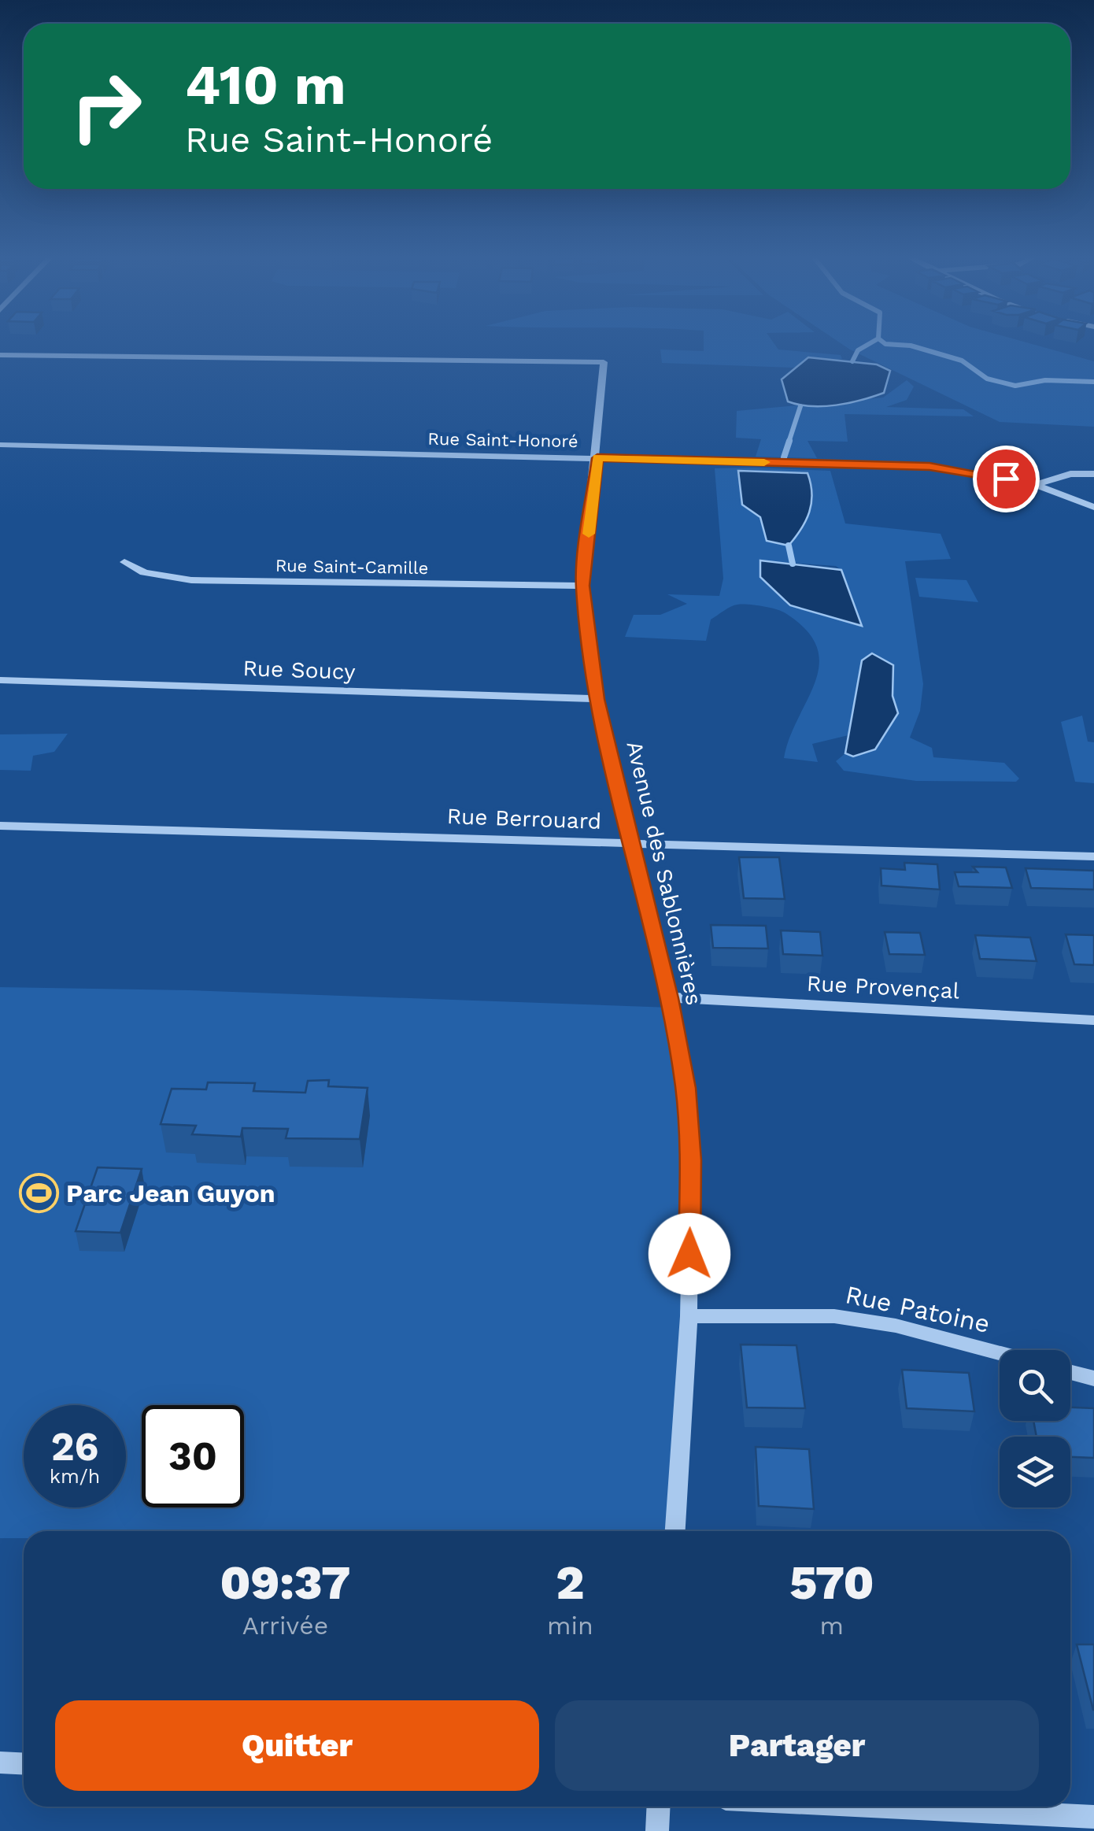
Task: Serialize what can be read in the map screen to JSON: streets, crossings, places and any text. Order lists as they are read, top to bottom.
{
  "streets": {
    "street": [
      "Rue Saint-Honoré",
      "Rue Saint-Camille",
      "Rue Soucy",
      "Rue Berrouard",
      "Avenue des Sablonnières",
      "Rue Provençal",
      "Rue Patoine"
    ]
  },
  "crossings": [
    ["Rue Saint-Honoré", "Avenue des Sablonnières"],
    ["Rue Saint-Camille", "Avenue des Sablonnières"],
    ["Rue Soucy", "Avenue des Sablonnières"],
    ["Rue Berrouard", "Avenue des Sablonnières"],
    ["Avenue des Sablonnières", "Rue Provençal"],
    ["Avenue des Sablonnières", "Rue Patoine"]
  ],
  "places": {
    "sports": ["Parc Jean Guyon"]
  },
  "page": {
    "turn": ["410 m", "Rue Saint-Honoré"],
    "speed": "26 km/h",
    "limit": "30",
    "eta": [
      "09:37",
      "Arrivée",
      "2",
      "min",
      "570",
      "m"
    ],
    "buttons": ["Quitter", "Partager"]
  }
}
